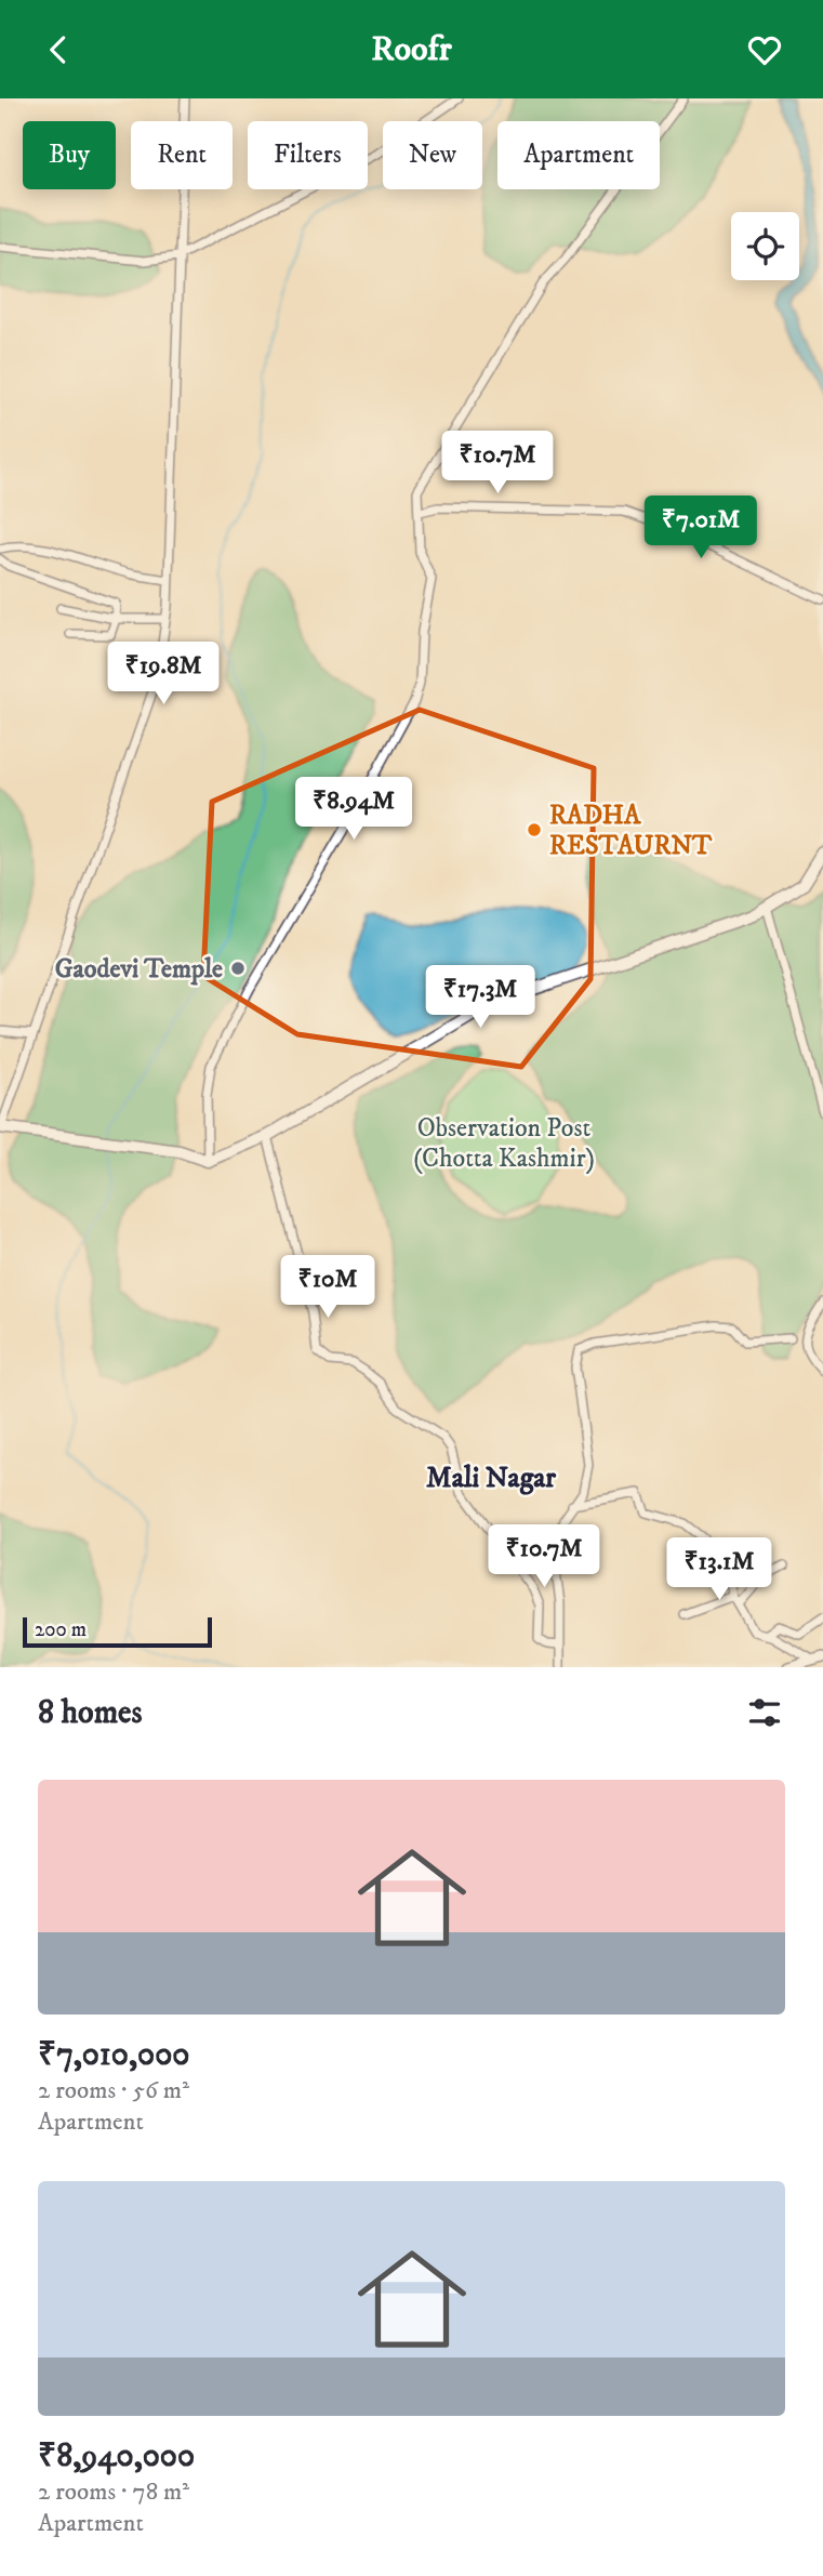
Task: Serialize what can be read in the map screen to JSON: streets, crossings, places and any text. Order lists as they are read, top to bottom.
{
  "districts": ["Mali Nagar"],
  "parks": ["Observation Post (Chotta Kashmir)"],
  "places": ["RADHA RESTAURNT", "Gaodevi Temple"],
  "scale_bar": "200 m",
  "page": {
    "header": "Roofr",
    "chip": [
      "Buy",
      "Rent",
      "Filters",
      "New",
      "Apartment"
    ],
    "price": [
      "₹10.7M",
      "₹7.01M",
      "₹19.8M",
      "₹8.94M",
      "₹17.3M",
      "₹10M",
      "₹10.7M",
      "₹13.1M"
    ],
    "scale": "200 m",
    "heading": "8 homes",
    "list": [
      {
        "name": "₹7,010,000",
        "note": "2 rooms · 56 m² · Apartment"
      },
      {
        "name": "₹8,940,000",
        "note": "2 rooms · 78 m² · Apartment"
      }
    ]
  }
}
